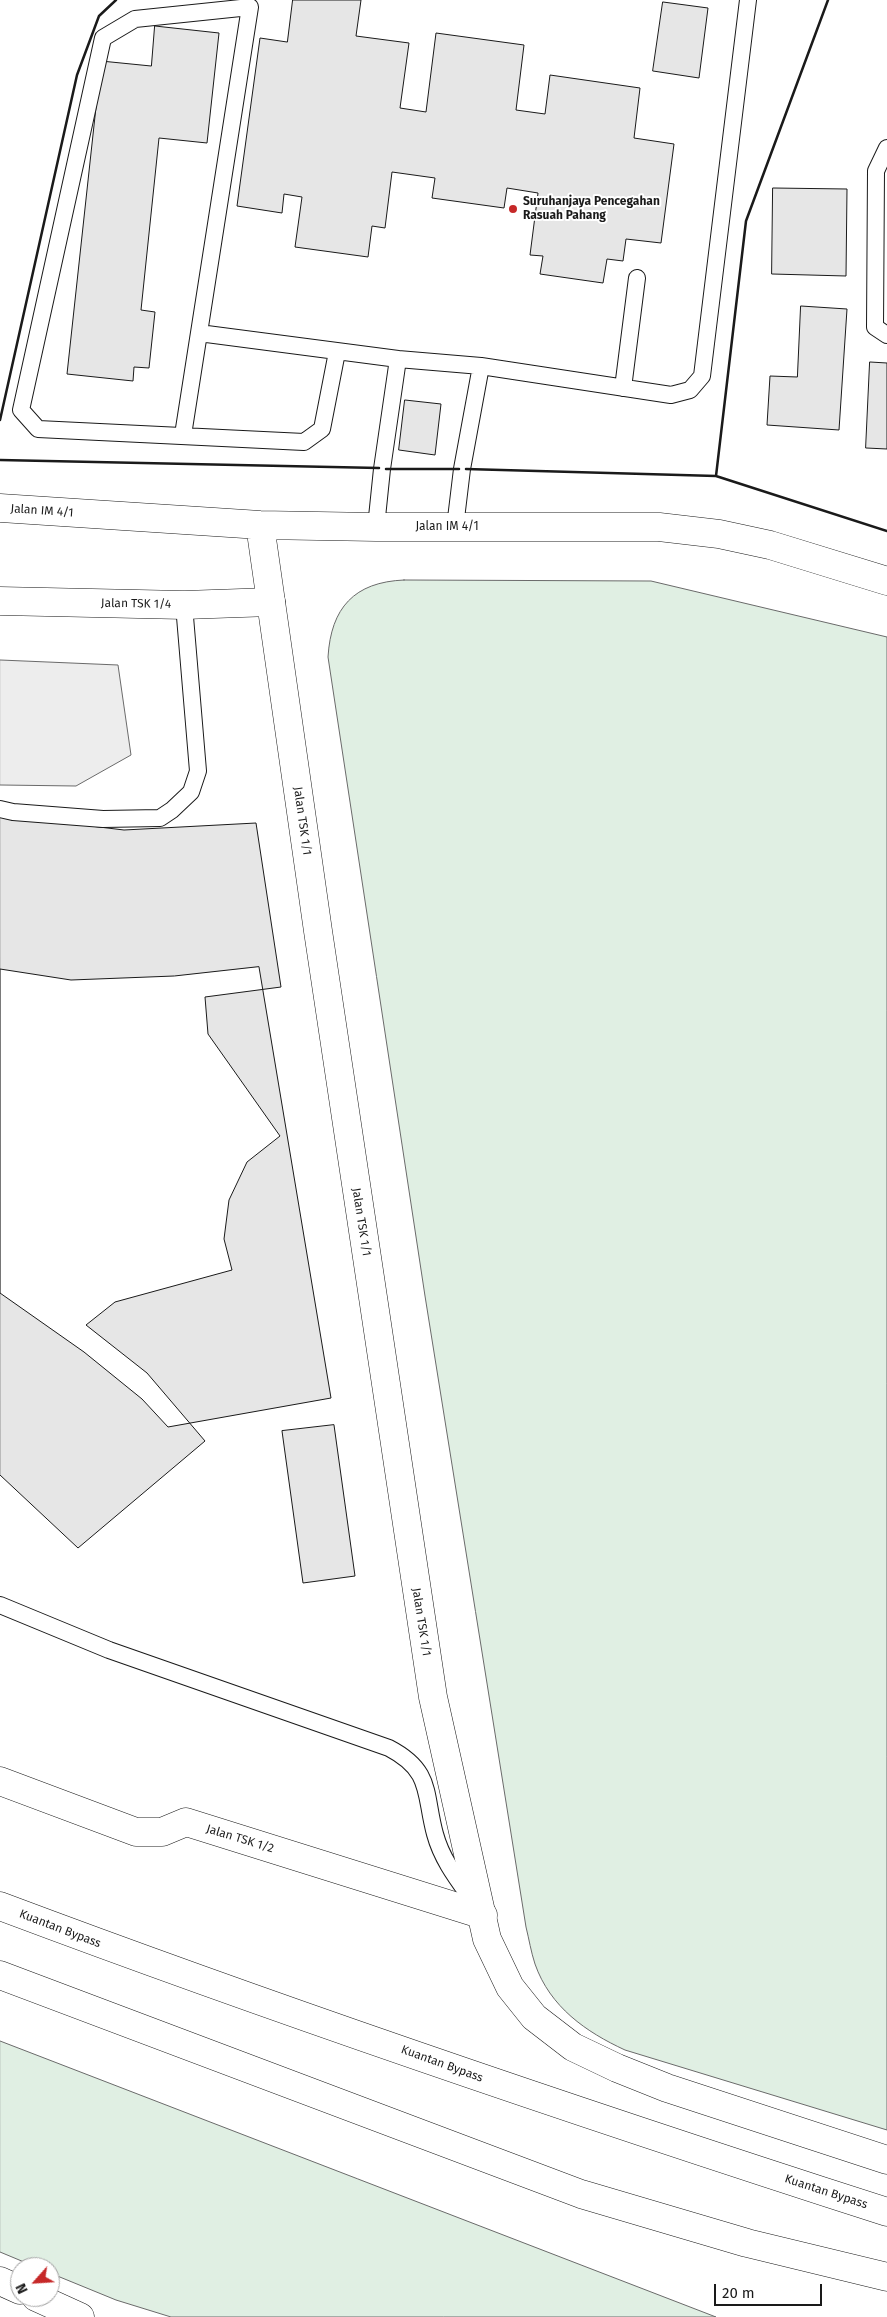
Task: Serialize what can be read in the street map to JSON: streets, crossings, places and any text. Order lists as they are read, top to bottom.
{
  "streets": {
    "main road": [
      "Jalan IM 4/1",
      "Jalan TSK 1/4",
      "Jalan TSK 1/1",
      "Jalan TSK 1/2",
      "Kuantan Bypass"
    ]
  },
  "crossings": [
    ["Jalan IM 4/1", "Jalan TSK 1/1"],
    ["Jalan TSK 1/4", "Jalan TSK 1/1"],
    ["Jalan TSK 1/1", "Jalan TSK 1/2"]
  ],
  "places": ["Suruhanjaya Pencegahan Rasuah Pahang"],
  "scale_bar": "20 m",
  "north": "bottom left"
}
